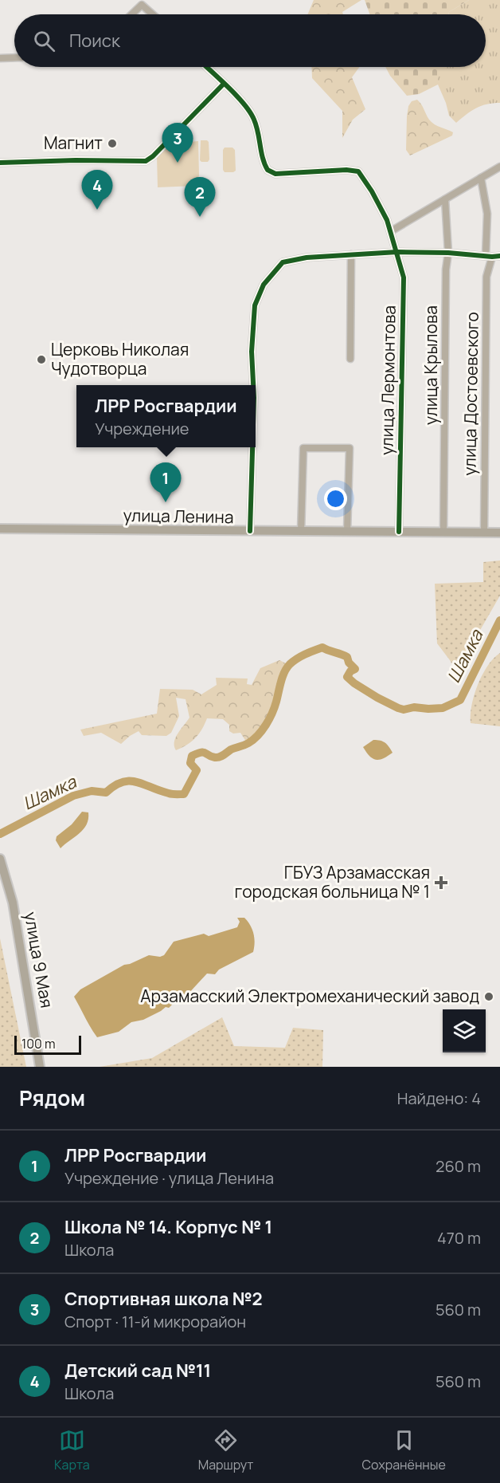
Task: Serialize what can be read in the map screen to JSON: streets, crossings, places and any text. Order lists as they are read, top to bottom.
{
  "streets": {
    "main road": ["улица Ленина", "улица 9 Мая"],
    "street": ["улица Крылова", "улица Лермонтова", "улица Достоевского"]
  },
  "crossings": [
    ["улица Крылова", "улица Ленина"],
    ["улица Лермонтова", "улица Ленина"],
    ["улица Достоевского", "улица Ленина"]
  ],
  "water": ["Шамка"],
  "places": {
    "other": ["Магнит", "Церковь Николая Чудотворца", "Арзамасский Электромеханический завод"],
    "health": ["ГБУЗ Арзамасская городская больница № 1"]
  },
  "scale_bar": "100 m",
  "page": {
    "search": "Поиск",
    "pins": [
      "3",
      "4",
      "2",
      "1"
    ],
    "popup": ["ЛРР Росгвардии", "Учреждение"],
    "scale": "100 m",
    "heading": ["Рядом", "Найдено: 4"],
    "list": [
      {
        "mark": "1",
        "name": "ЛРР Росгвардии",
        "note": "Учреждение · улица Ленина",
        "value": "260 m"
      },
      {
        "mark": "2",
        "name": "Школа № 14. Корпус № 1",
        "note": "Школа",
        "value": "470 m"
      },
      {
        "mark": "3",
        "name": "Спортивная школа №2",
        "note": "Спорт · 11-й микрорайон",
        "value": "560 m"
      },
      {
        "mark": "4",
        "name": "Детский сад №11",
        "note": "Школа",
        "value": "560 m"
      }
    ],
    "nav": ["Карта", "Маршрут", "Сохранённые"]
  }
}
